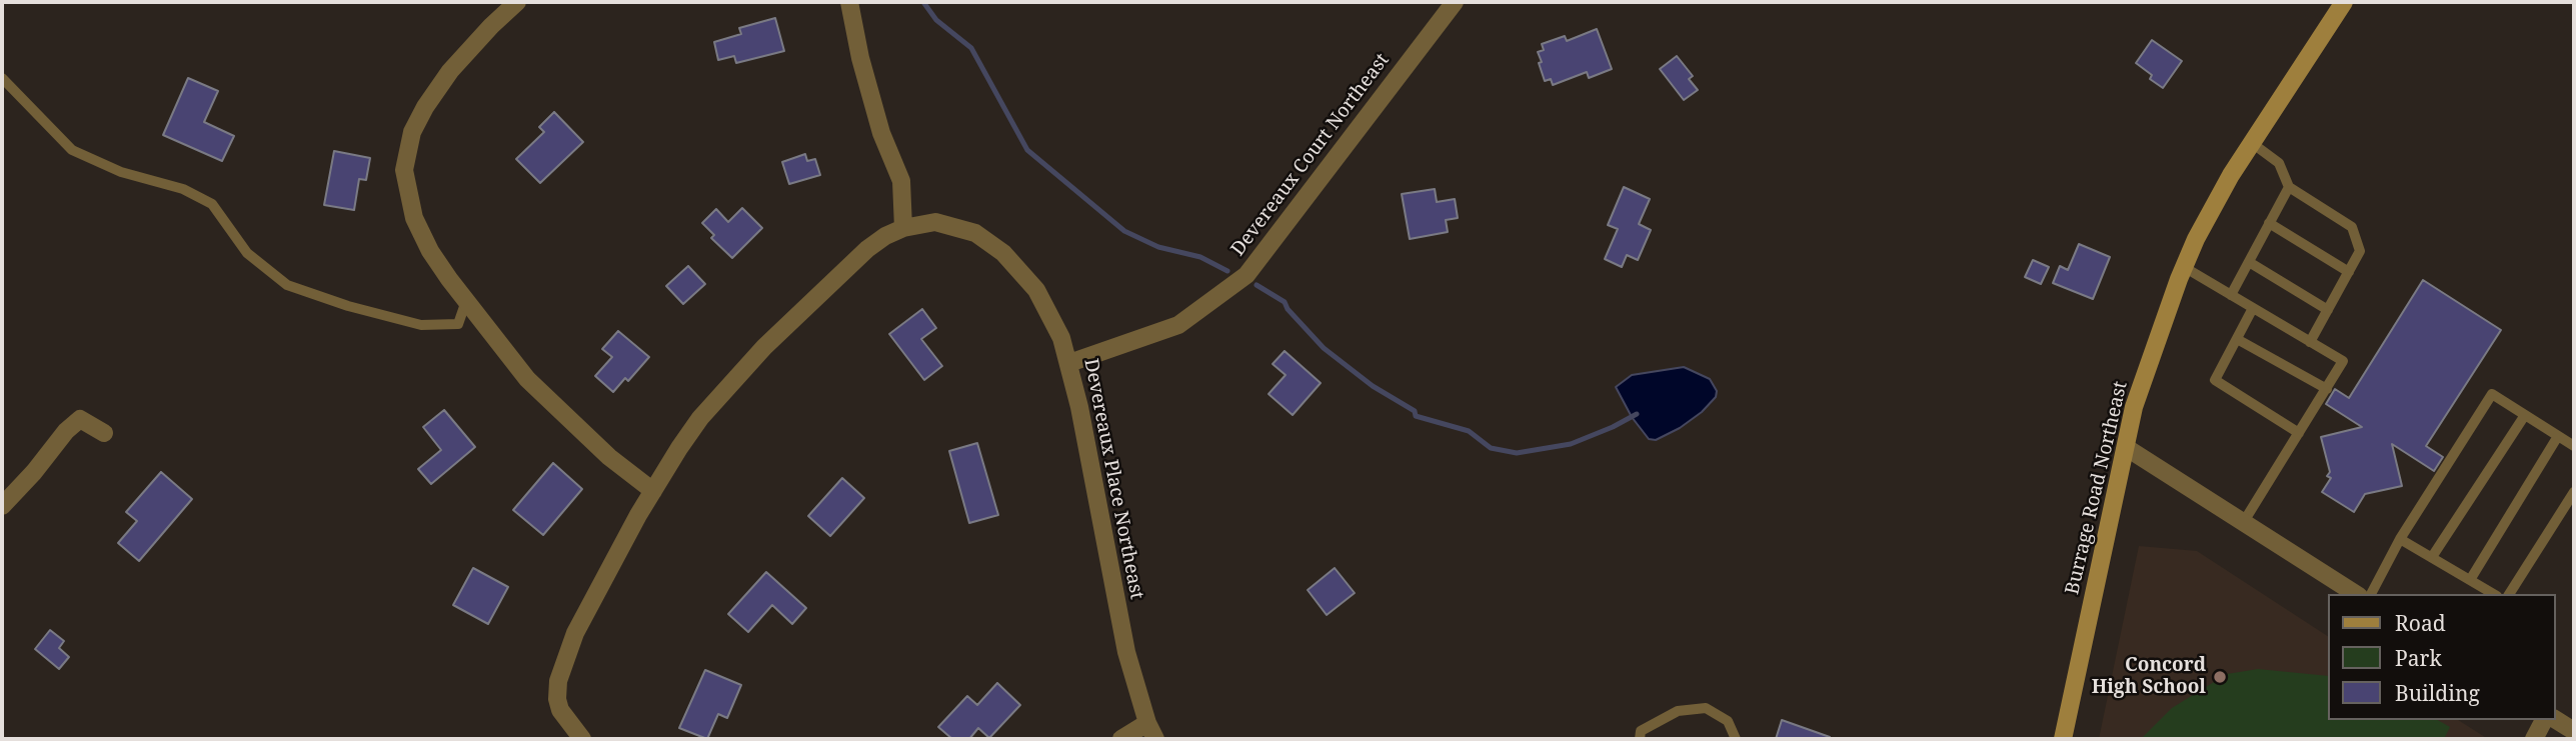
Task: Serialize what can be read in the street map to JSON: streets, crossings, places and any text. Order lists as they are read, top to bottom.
{
  "streets": {
    "street": ["Devereaux Court Northeast", "Devereaux Place Northeast", "Burrage Road Northeast"]
  },
  "crossings": [
    ["Devereaux Court Northeast", "Devereaux Place Northeast"]
  ],
  "places": ["Concord High School"],
  "legend": ["Road", "Park", "Building"]
}
